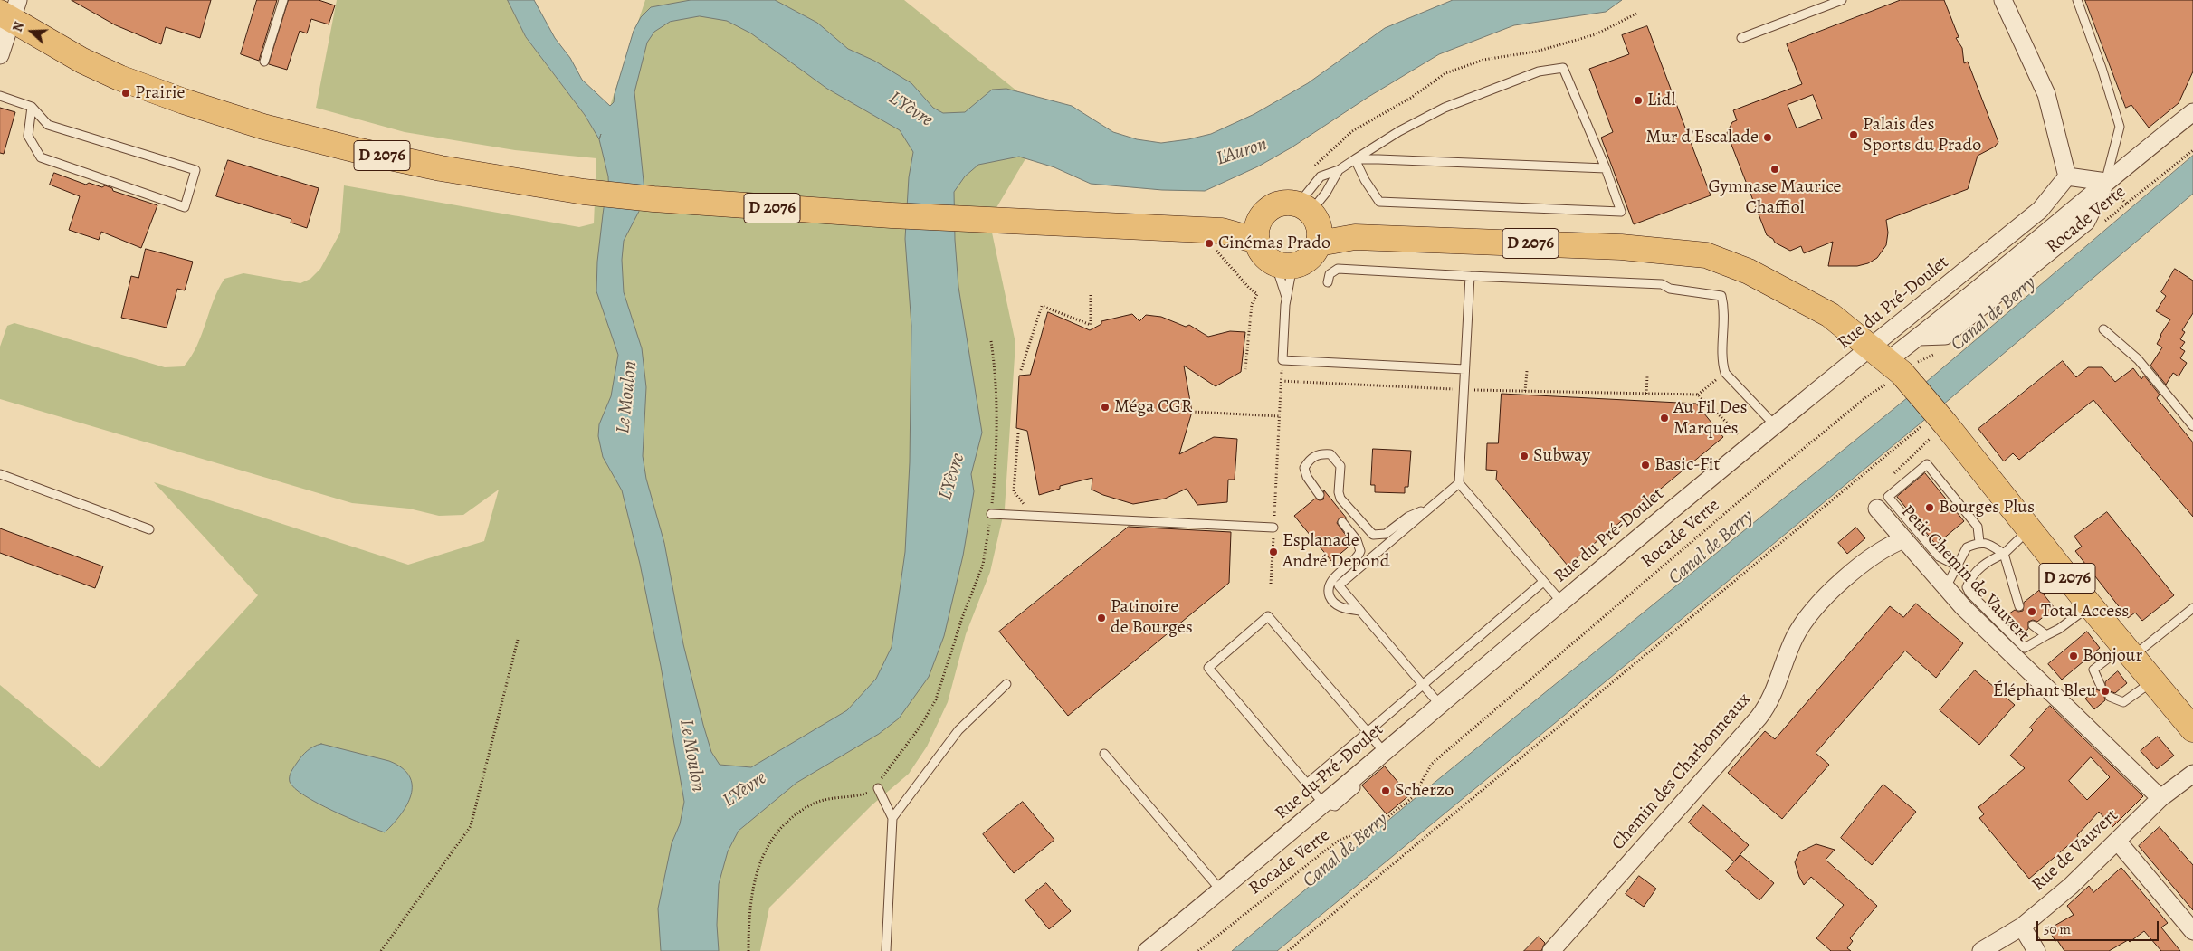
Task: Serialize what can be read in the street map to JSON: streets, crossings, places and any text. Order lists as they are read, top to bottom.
{
  "streets": {
    "main road": ["D 2076"],
    "street": [
      "Rue du Pré-Doulet",
      "Petit Chemin de Vauvert",
      "Chemin des Charbonneaux",
      "Rue de Vauvert"
    ],
    "path": ["Rocade Verte"]
  },
  "crossings": [
    ["D 2076", "Rocade Verte"],
    ["D 2076", "Rue du Pré-Doulet"],
    ["Rocade Verte", "Rue du Pré-Doulet"],
    ["Petit Chemin de Vauvert", "Chemin des Charbonneaux"],
    ["Petit Chemin de Vauvert", "Rue de Vauvert"]
  ],
  "water": [
    "L'Yèvre",
    "L'Auron",
    "Canal de Berry",
    "Le Moulon"
  ],
  "places": [
    "Prairie",
    "Lidl",
    "Palais des Sports du Prado",
    "Mur d'Escalade",
    "Gymnase Maurice Chaffiol",
    "Cinémas Prado",
    "Méga CGR",
    "Au Fil Des Marques",
    "Subway",
    "Basic-Fit",
    "Bourges Plus",
    "Esplanade André Depond",
    "Total Access",
    "Patinoire de Bourges",
    "Bonjour",
    "Éléphant Bleu",
    "Scherzo"
  ],
  "scale_bar": "50 m",
  "north": "left"
}
